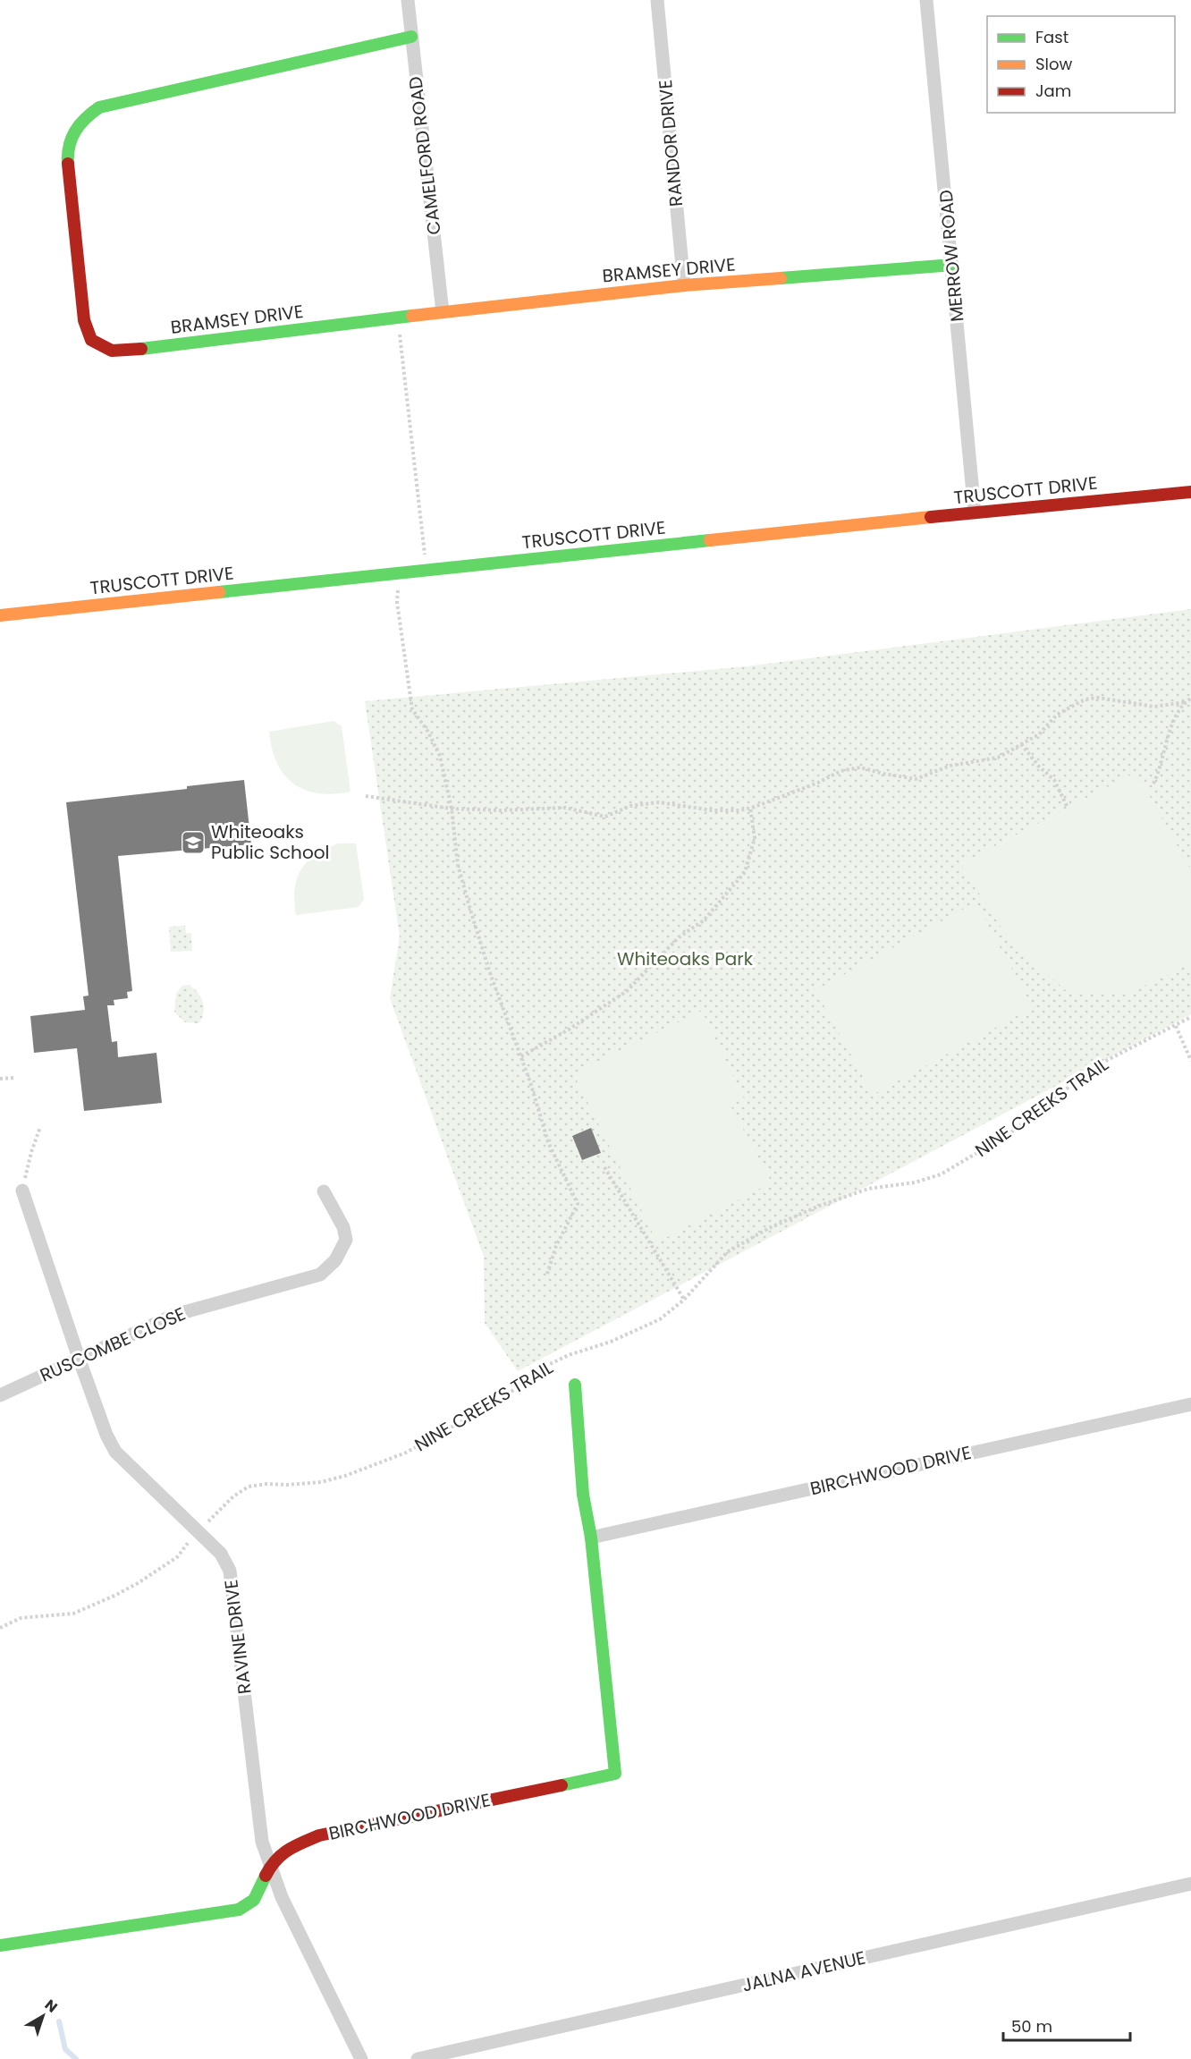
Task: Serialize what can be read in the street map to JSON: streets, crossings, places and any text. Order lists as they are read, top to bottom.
{
  "streets": {
    "street": [
      "RANDOR DRIVE",
      "CAMELFORD ROAD",
      "MERROW ROAD",
      "BRAMSEY DRIVE",
      "TRUSCOTT DRIVE",
      "RUSCOMBE CLOSE",
      "BIRCHWOOD DRIVE",
      "RAVINE DRIVE",
      "JALNA AVENUE"
    ],
    "path": ["NINE CREEKS TRAIL"]
  },
  "crossings": [
    ["RANDOR DRIVE", "BRAMSEY DRIVE"],
    ["CAMELFORD ROAD", "BRAMSEY DRIVE"],
    ["MERROW ROAD", "BRAMSEY DRIVE"],
    ["MERROW ROAD", "TRUSCOTT DRIVE"],
    ["NINE CREEKS TRAIL", "RAVINE DRIVE"],
    ["RUSCOMBE CLOSE", "RAVINE DRIVE"],
    ["BIRCHWOOD DRIVE", "RAVINE DRIVE"]
  ],
  "parks": ["Whiteoaks Park"],
  "places": {
    "school or university": ["Whiteoaks Public School"]
  },
  "legend": ["Fast", "Slow", "Jam"],
  "scale_bar": "50 m",
  "north": "top right"
}
